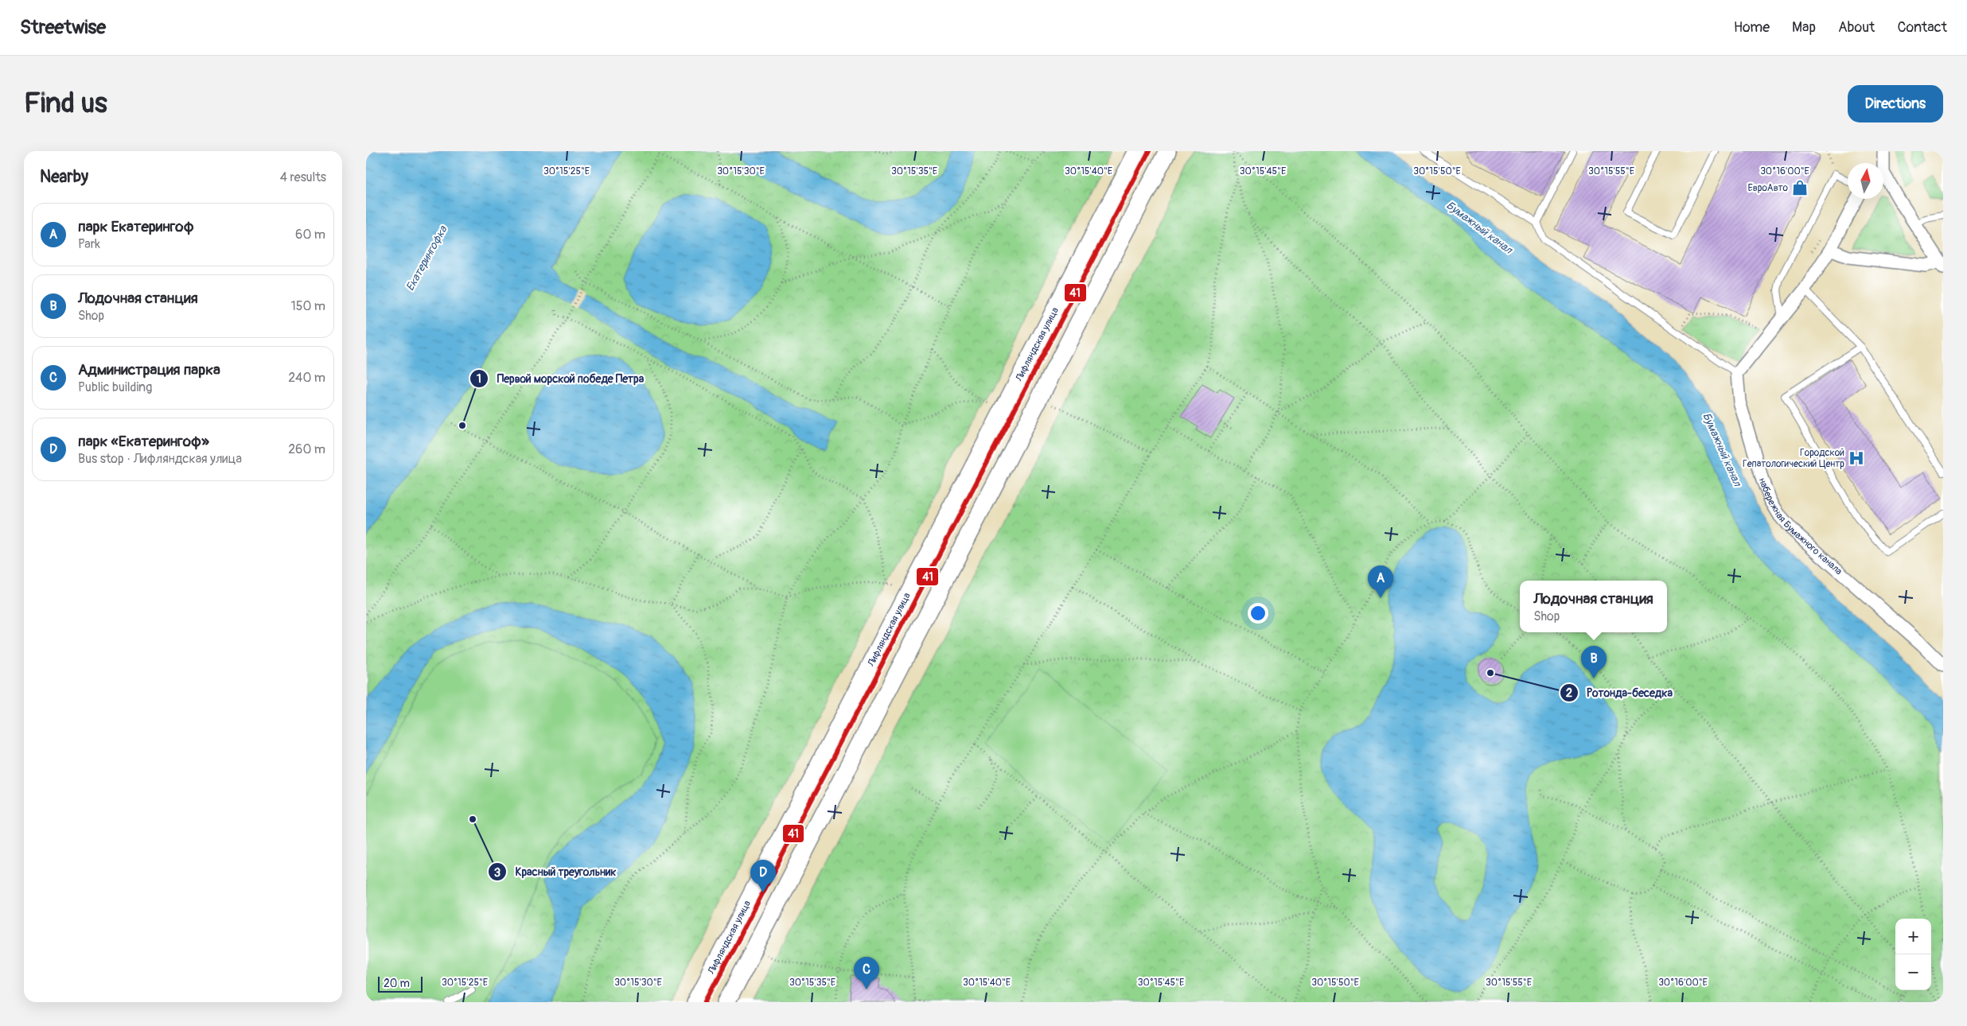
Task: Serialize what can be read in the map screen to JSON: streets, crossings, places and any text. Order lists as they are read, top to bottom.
{
  "streets": {
    "main road": ["Лифляндская улица"],
    "street": ["набережная Бумажного канала"]
  },
  "water": ["Бумажный канал", "Екатерингофка"],
  "places": {
    "shop": ["ЕвроАвто"],
    "other": ["Первой морской победе Петра", "Ротонда-беседка", "Красный треугольник"],
    "hospital": ["Городской Гепатологический Центр"]
  },
  "lines": ["transit line 41"],
  "scale_bar": "20 m",
  "north": "top",
  "page": {
    "header": "Streetwise",
    "nav": [
      "Home",
      "Map",
      "About",
      "Contact"
    ],
    "buttons": "Directions",
    "title": "Find us",
    "heading": ["Nearby", "4 results"],
    "list": [
      {
        "mark": "A",
        "name": "парк Екатерингоф",
        "note": "Park",
        "value": "60 m"
      },
      {
        "mark": "B",
        "name": "Лодочная станция",
        "note": "Shop",
        "value": "150 m"
      },
      {
        "mark": "C",
        "name": "Администрация парка",
        "note": "Public building",
        "value": "240 m"
      },
      {
        "mark": "D",
        "name": "парк «Екатерингоф»",
        "note": "Bus stop · Лифляндская улица",
        "value": "260 m"
      }
    ],
    "pins": [
      "A",
      "B",
      "D",
      "C"
    ],
    "popup": ["Лодочная станция", "Shop"],
    "map_buttons": ["+", "−"],
    "scale": "20 m"
  },
  "coordinates": [
    "30°15'25\"E",
    "30°15'30\"E",
    "30°15'35\"E",
    "30°15'40\"E",
    "30°15'45\"E",
    "30°15'50\"E",
    "30°15'55\"E",
    "30°16'00\"E"
  ]
}
